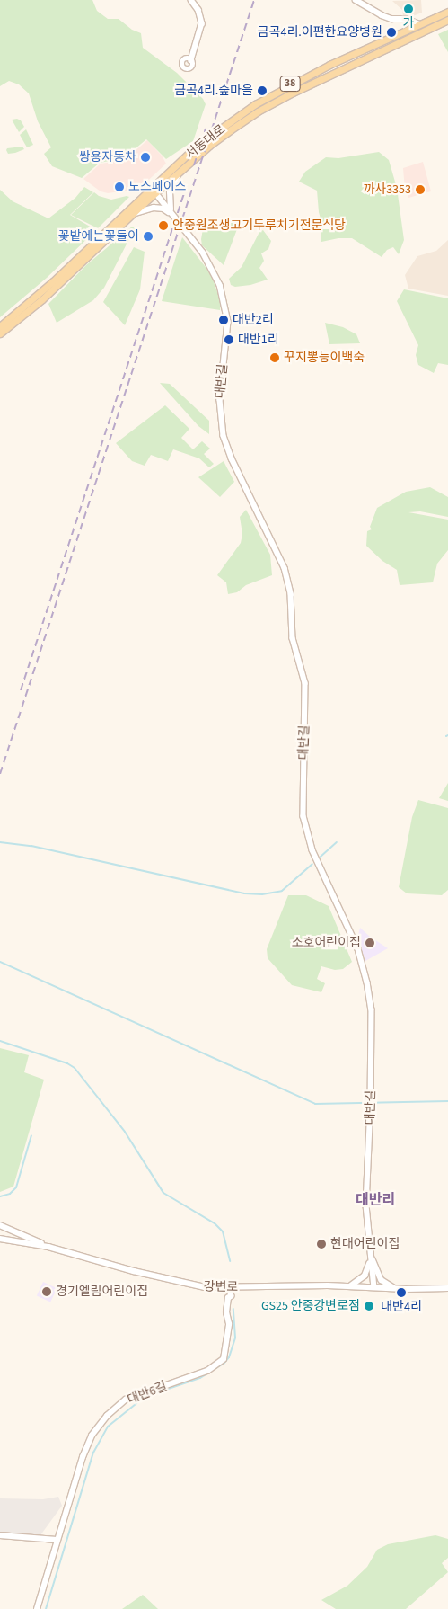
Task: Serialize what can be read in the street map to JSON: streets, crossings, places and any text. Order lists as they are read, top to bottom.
{
  "streets": {
    "main road": ["38", "서동대로"],
    "street": ["대반길", "강변로", "대반6길"]
  },
  "crossings": [
    ["서동대로", "대반길"],
    ["대반길", "강변로"],
    ["강변로", "대반6길"]
  ],
  "districts": ["대반리"],
  "places": [
    "가",
    "금곡4리.이편한요양병원",
    "금곡4리.숲마을",
    "쌍용자동차",
    "노스페이스",
    "까사3353",
    "안중원조생고기두루치기전문식당",
    "꽃밭에는꽃들이",
    "대반2리",
    "대반1리",
    "꾸지뽕능이백숙",
    "소호어린이집",
    "현대어린이집",
    "경기엘림어린이집",
    "대반4리",
    "GS25 안중강변로점"
  ]
}
